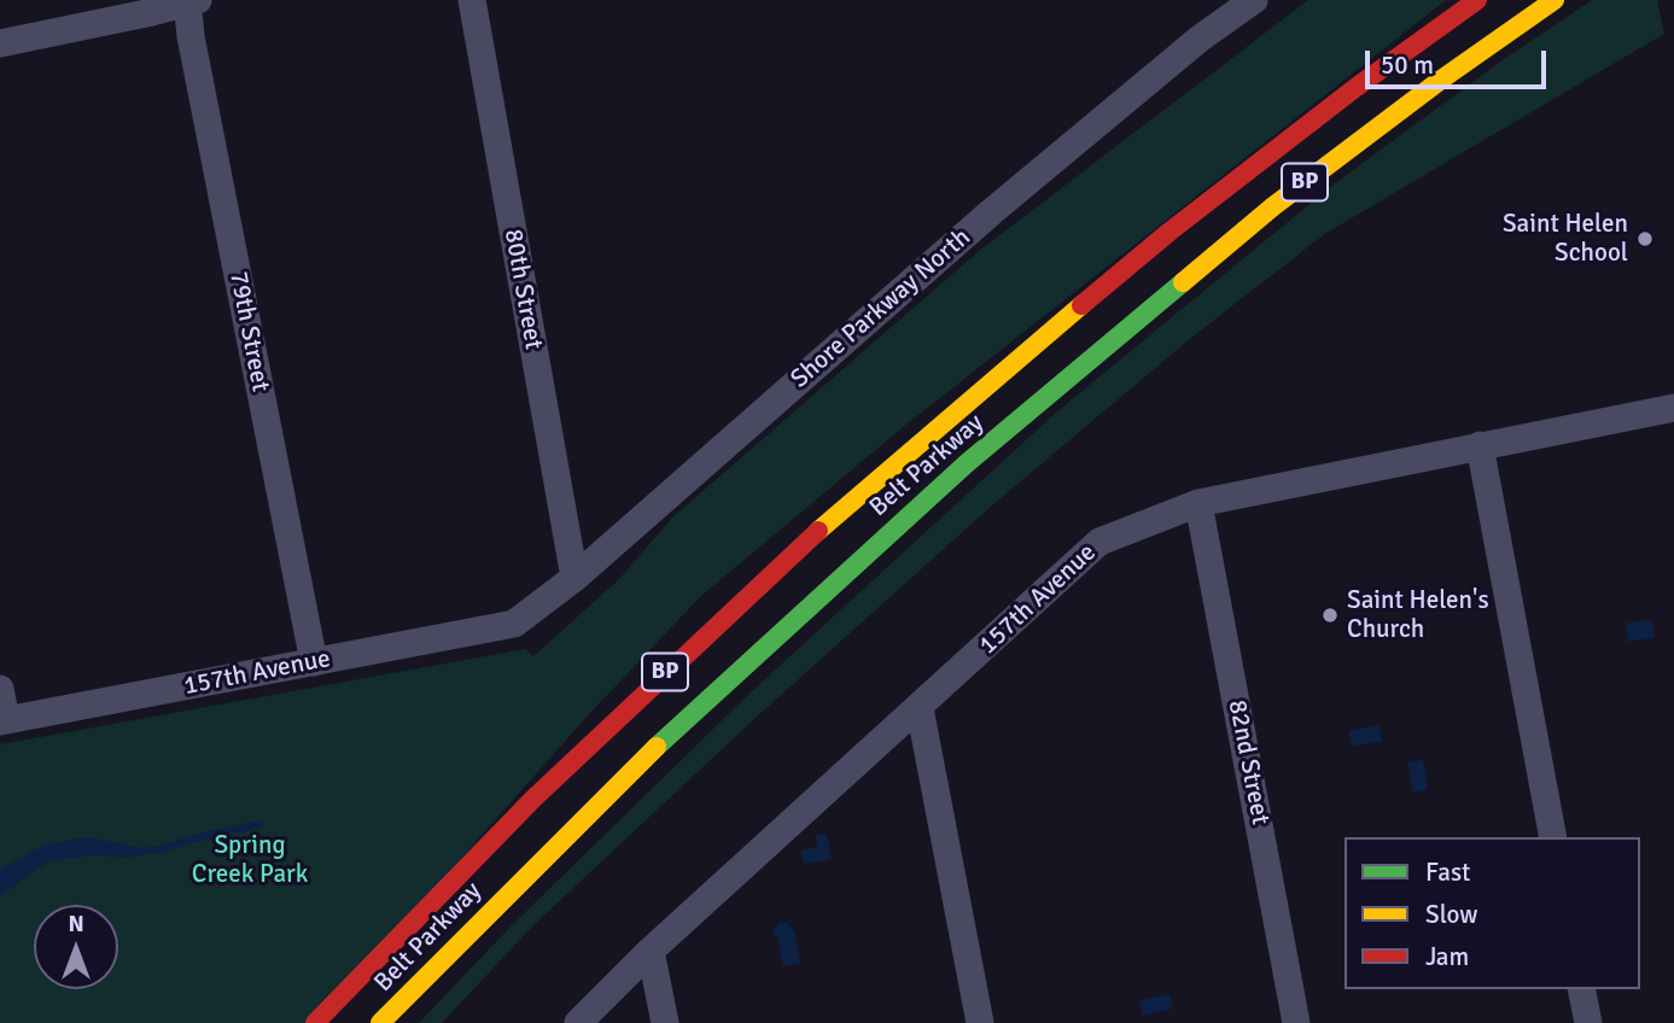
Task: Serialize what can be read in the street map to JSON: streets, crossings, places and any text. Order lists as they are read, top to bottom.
{
  "streets": {
    "highway": ["BP", "Belt Parkway"],
    "street": [
      "80th Street",
      "Shore Parkway North",
      "79th Street",
      "157th Avenue",
      "82nd Street"
    ]
  },
  "crossings": [
    ["80th Street", "Shore Parkway North"],
    ["Shore Parkway North", "157th Avenue"],
    ["79th Street", "157th Avenue"],
    ["157th Avenue", "82nd Street"]
  ],
  "parks": ["Spring Creek Park"],
  "places": ["Saint Helen School", "Saint Helen's Church"],
  "legend": ["Fast", "Slow", "Jam"],
  "scale_bar": "50 m",
  "north": "top"
}
